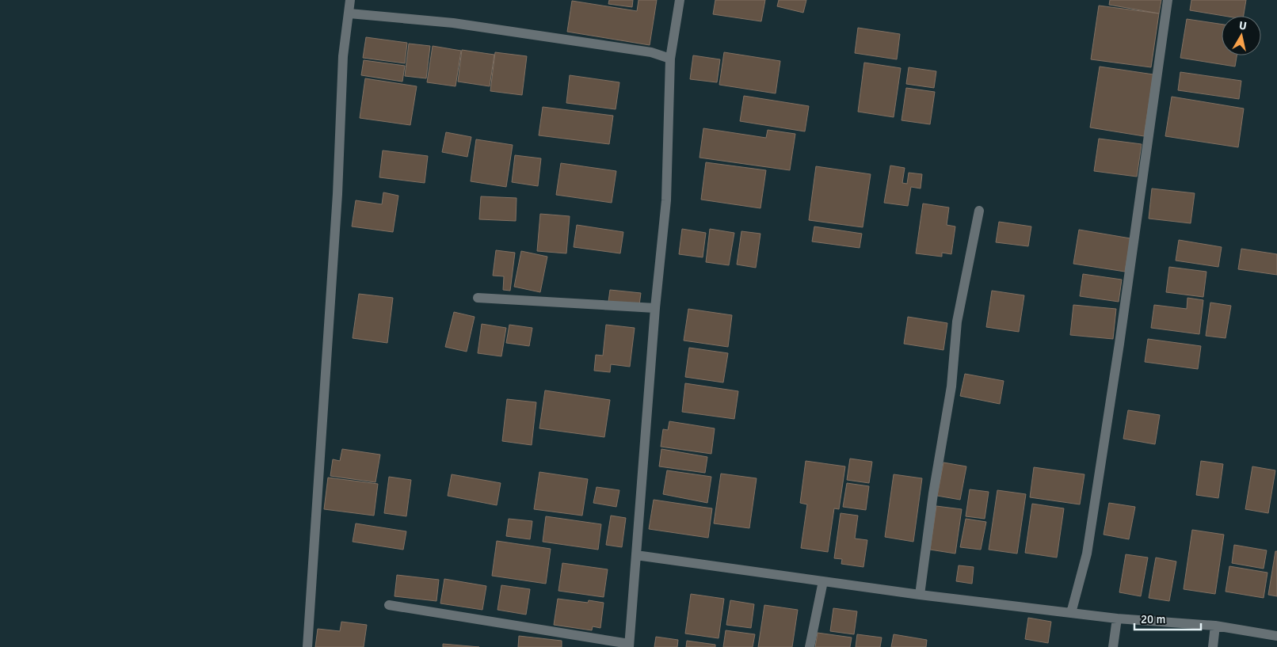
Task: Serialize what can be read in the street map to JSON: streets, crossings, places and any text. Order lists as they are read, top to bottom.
{
  "scale_bar": "20 m",
  "north": "top"
}
